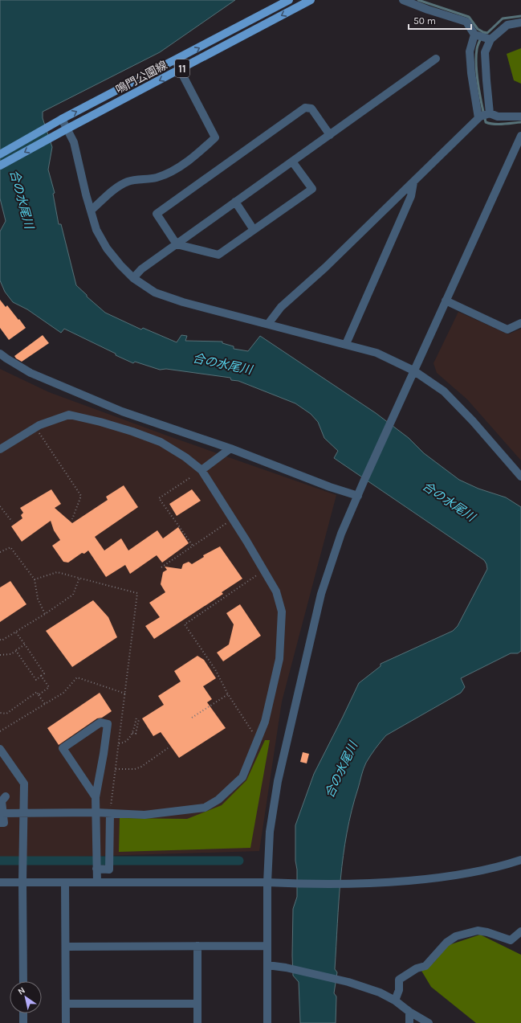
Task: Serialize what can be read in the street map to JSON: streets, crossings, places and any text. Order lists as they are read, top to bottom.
{
  "streets": {
    "main road": ["11", "鳴門公園線"]
  },
  "water": ["合の水尾川"],
  "scale_bar": "50 m",
  "north": "top left"
}
